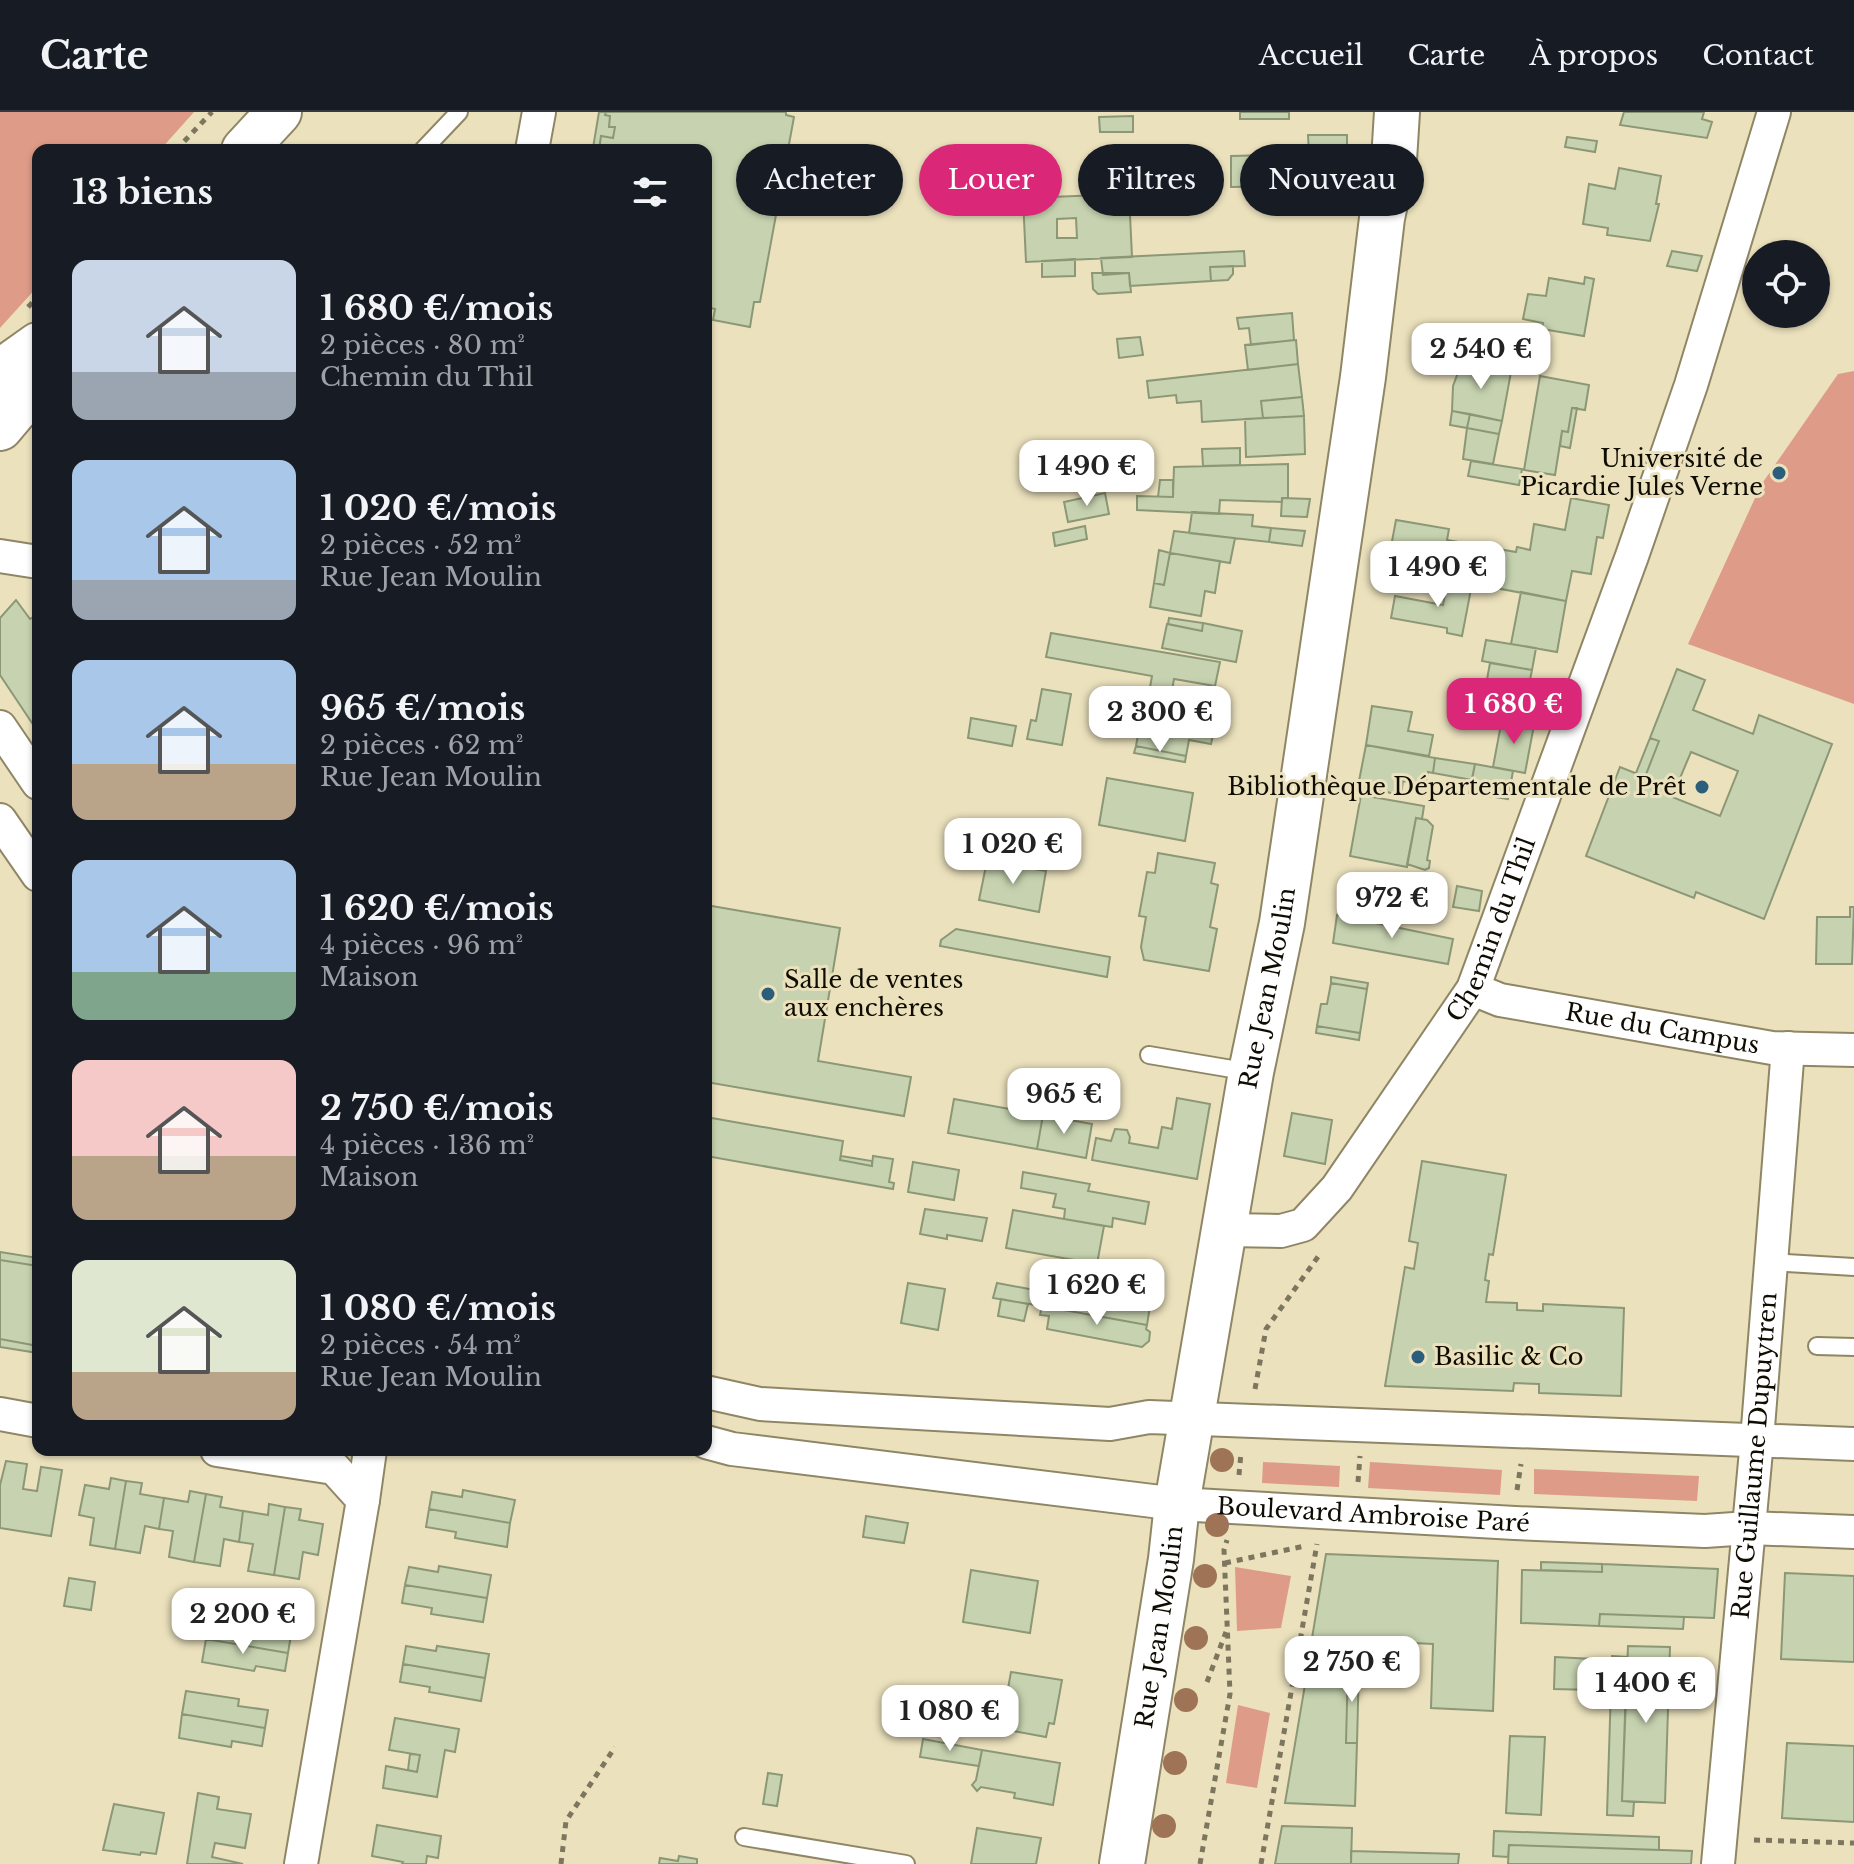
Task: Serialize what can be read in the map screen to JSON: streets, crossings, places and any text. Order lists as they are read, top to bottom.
{
  "streets": {
    "main road": ["Rue Jean Moulin"],
    "street": [
      "Chemin du Thil",
      "Rue du Campus",
      "Rue Guillaume Dupuytren",
      "Boulevard Ambroise Paré"
    ]
  },
  "crossings": [
    ["Chemin du Thil", "Rue Jean Moulin"],
    ["Chemin du Thil", "Rue du Campus"],
    ["Rue Jean Moulin", "Boulevard Ambroise Paré"],
    ["Rue du Campus", "Rue Guillaume Dupuytren"],
    ["Rue Guillaume Dupuytren", "Boulevard Ambroise Paré"]
  ],
  "places": [
    "Université de Picardie Jules Verne",
    "Bibliothèque Départementale de Prêt",
    "Salle de ventes aux enchères",
    "Basilic & Co"
  ],
  "page": {
    "header": "Carte",
    "nav": [
      "Accueil",
      "Carte",
      "À propos",
      "Contact"
    ],
    "chip": [
      "Acheter",
      "Louer",
      "Filtres",
      "Nouveau"
    ],
    "heading": "13 biens",
    "list": [
      {
        "name": "1 680 €/mois",
        "note": "2 pièces · 80 m² · Chemin du Thil"
      },
      {
        "name": "1 020 €/mois",
        "note": "2 pièces · 52 m² · Rue Jean Moulin"
      },
      {
        "name": "965 €/mois",
        "note": "2 pièces · 62 m² · Rue Jean Moulin"
      },
      {
        "name": "1 620 €/mois",
        "note": "4 pièces · 96 m² · Maison"
      },
      {
        "name": "2 750 €/mois",
        "note": "4 pièces · 136 m² · Maison"
      },
      {
        "name": "1 080 €/mois",
        "note": "2 pièces · 54 m² · Rue Jean Moulin"
      }
    ],
    "price": [
      "2 540 €",
      "1 490 €",
      "1 490 €",
      "1 680 €",
      "2 300 €",
      "1 020 €",
      "972 €",
      "965 €",
      "1 620 €",
      "2 200 €",
      "2 750 €",
      "1 400 €",
      "1 080 €"
    ]
  }
}
